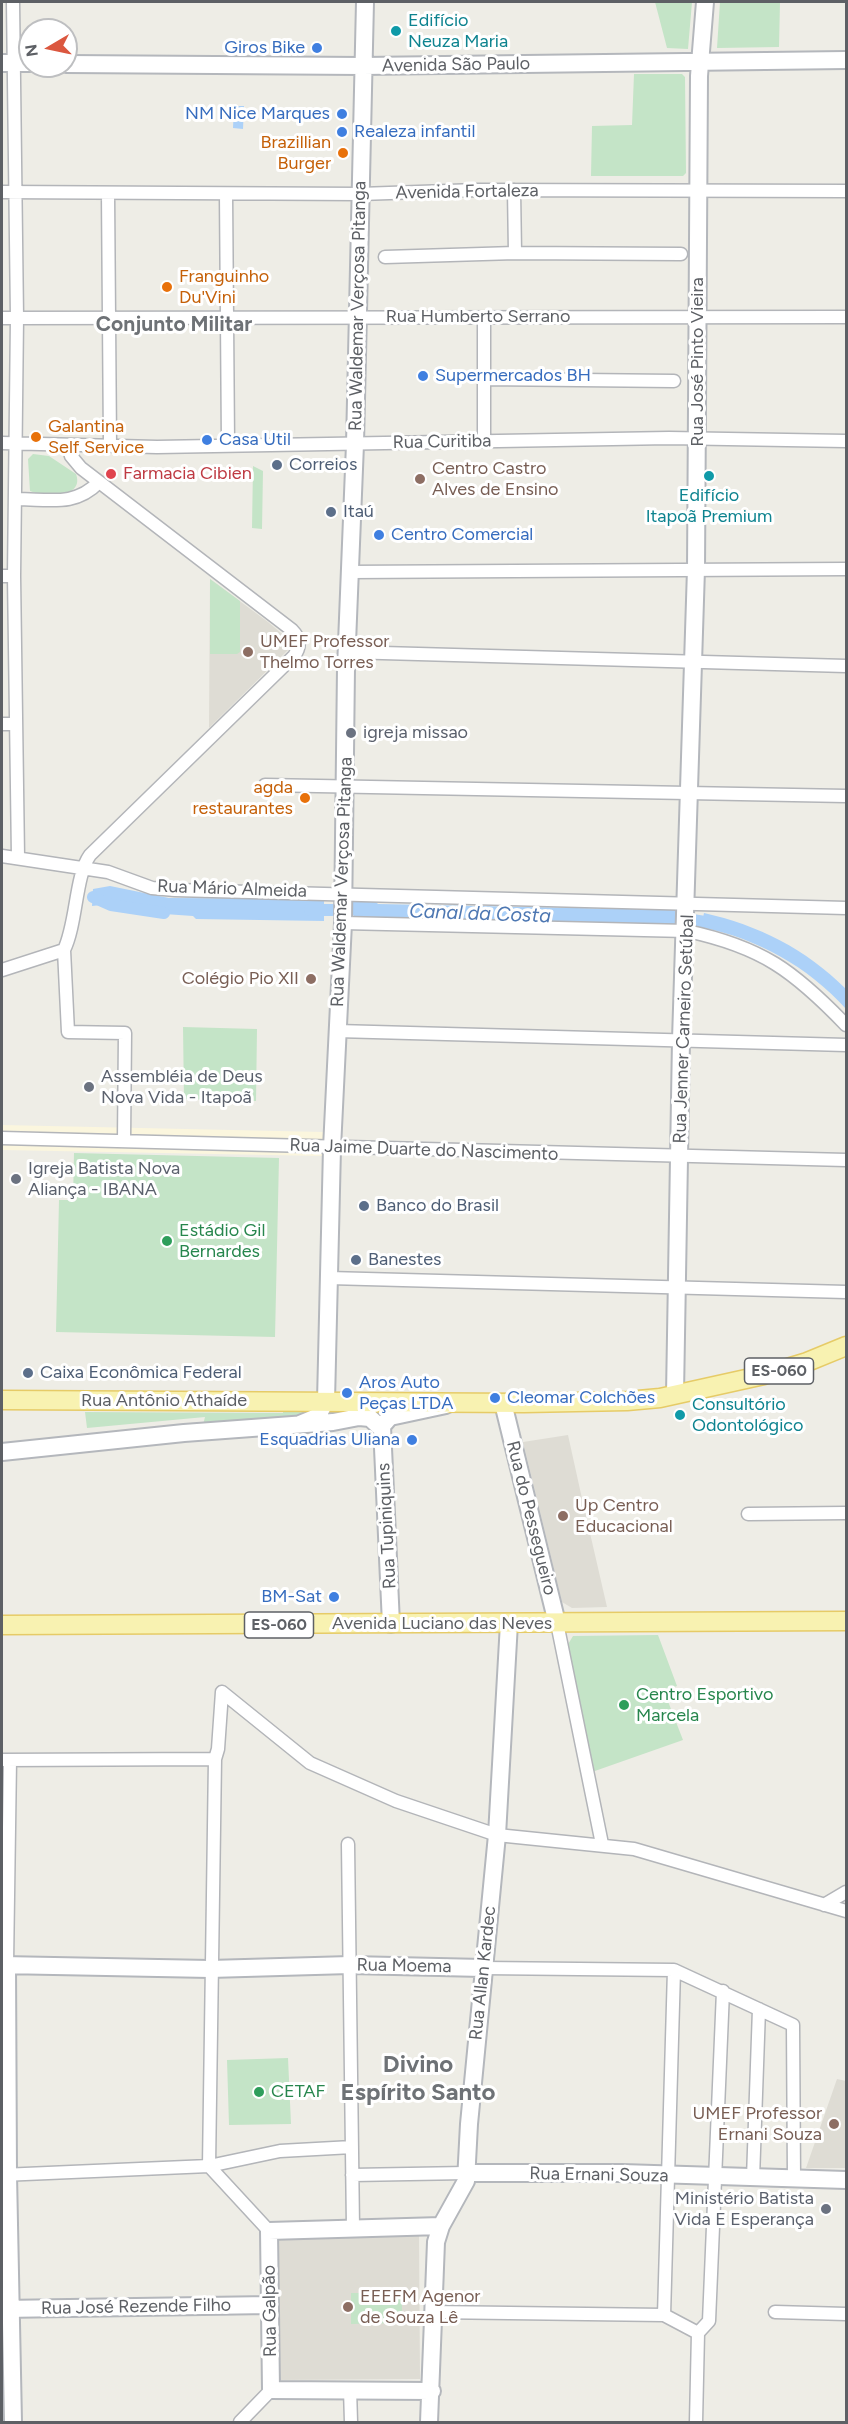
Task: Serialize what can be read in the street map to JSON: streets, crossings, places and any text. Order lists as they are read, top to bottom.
{
  "streets": {
    "main road": ["ES-060", "Rua Antônio Athaíde", "Avenida Luciano das Neves"],
    "street": [
      "Avenida São Paulo",
      "Avenida Fortaleza",
      "Rua Waldemar Verçosa Pitanga",
      "Rua Humberto Serrano",
      "Rua José Pinto Vieira",
      "Rua Curitiba",
      "Rua Mário Almeida",
      "Rua Jenner Carneiro Setúbal",
      "Rua Jaime Duarte do Nascimento",
      "Rua do Pessegueiro",
      "Rua Tupiniquins",
      "Rua Moema",
      "Rua Allan Kardec",
      "Rua Ernani Souza",
      "Rua José Rezende Filho",
      "Rua Galpão"
    ]
  },
  "crossings": [
    ["Avenida São Paulo", "Rua Waldemar Verçosa Pitanga"],
    ["Avenida São Paulo", "Rua José Pinto Vieira"],
    ["Avenida Fortaleza", "Rua Waldemar Verçosa Pitanga"],
    ["Avenida Fortaleza", "Rua José Pinto Vieira"],
    ["Rua Waldemar Verçosa Pitanga", "Rua Humberto Serrano"],
    ["Rua Waldemar Verçosa Pitanga", "Rua Curitiba"],
    ["Rua Waldemar Verçosa Pitanga", "Rua Mário Almeida"],
    ["Rua Waldemar Verçosa Pitanga", "Rua Jaime Duarte do Nascimento"],
    ["Rua Waldemar Verçosa Pitanga", "ES-060"],
    ["Rua Waldemar Verçosa Pitanga", "Rua Antônio Athaíde"],
    ["Rua Humberto Serrano", "Rua José Pinto Vieira"],
    ["Rua José Pinto Vieira", "Rua Curitiba"],
    ["Rua José Pinto Vieira", "Rua Jenner Carneiro Setúbal"],
    ["Rua Mário Almeida", "Rua Jenner Carneiro Setúbal"],
    ["Rua Jenner Carneiro Setúbal", "Rua Jaime Duarte do Nascimento"],
    ["Rua Jenner Carneiro Setúbal", "ES-060"],
    ["ES-060", "Rua Antônio Athaíde"],
    ["ES-060", "Rua do Pessegueiro"],
    ["Rua do Pessegueiro", "Avenida Luciano das Neves"],
    ["Rua Tupiniquins", "Avenida Luciano das Neves"],
    ["Avenida Luciano das Neves", "Rua Allan Kardec"],
    ["Rua Moema", "Rua Allan Kardec"],
    ["Rua Moema", "Rua Ernani Souza"],
    ["Rua Allan Kardec", "Rua Ernani Souza"],
    ["Rua José Rezende Filho", "Rua Galpão"]
  ],
  "districts": ["Conjunto Militar", "Divino Espírito Santo"],
  "water": ["Canal da Costa"],
  "places": [
    "Edifício Neuza Maria",
    "Giros Bike",
    "NM Nice Marques",
    "Realeza infantil",
    "Brazillian Burger",
    "Franguinho Du'Vini",
    "Supermercados BH",
    "Galantina Self Service",
    "Casa Util",
    "Correios",
    "Farmacia Cibien",
    "Edifício Itapoã Premium",
    "Centro Castro Alves de Ensino",
    "Itaú",
    "Centro Comercial",
    "UMEF Professor Thelmo Torres",
    "igreja missao",
    "agda restaurantes",
    "Colégio Pio XII",
    "Assembléia de Deus Nova Vida - Itapoã",
    "Igreja Batista Nova Aliança - IBANA",
    "Banco do Brasil",
    "Estádio Gil Bernardes",
    "Banestes",
    "Caixa Econômica Federal",
    "Aros Auto Peças LTDA",
    "Cleomar Colchões",
    "Consultório Odontológico",
    "Esquadrias Uliana",
    "Up Centro Educacional",
    "BM-Sat",
    "Centro Esportivo Marcela",
    "CETAF",
    "UMEF Professor Ernani Souza",
    "Ministério Batista Vida E Esperança",
    "EEEFM Agenor de Souza Lê"
  ],
  "north": "left"
}
